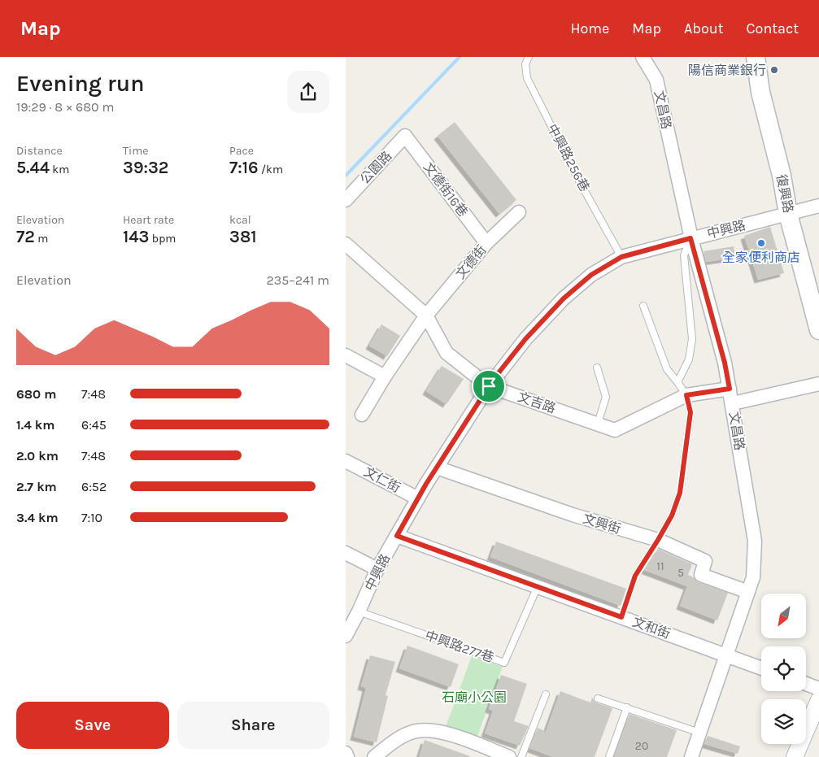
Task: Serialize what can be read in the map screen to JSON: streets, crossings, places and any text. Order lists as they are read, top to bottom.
{
  "streets": {
    "main road": ["復興路"],
    "street": [
      "文昌路",
      "公園路",
      "文德街16巷",
      "中興路",
      "文德街",
      "文吉路",
      "文仁街",
      "文興街",
      "文和街"
    ],
    "lane": ["中興路256巷", "中興路277巷"]
  },
  "crossings": [
    ["文昌路", "中興路"],
    ["文昌路", "文吉路"],
    ["文昌路", "文興街"],
    ["文昌路", "文和街"],
    ["中興路256巷", "中興路"],
    ["公園路", "文德街16巷"],
    ["文德街16巷", "文德街"],
    ["復興路", "中興路"],
    ["中興路", "文吉路"],
    ["中興路", "文仁街"],
    ["中興路", "文興街"],
    ["中興路", "文和街"],
    ["中興路", "中興路277巷"],
    ["文德街", "文吉路"],
    ["文和街", "中興路277巷"]
  ],
  "parks": ["石廟小公園"],
  "places": ["陽信商業銀行", "全家便利商店"],
  "house_numbers": ["11", "5", "20"],
  "north": "bottom left",
  "page": {
    "header": "Map",
    "nav": [
      "Home",
      "Map",
      "About",
      "Contact"
    ],
    "heading": ["Evening run", "19:29 · 8 × 680 m"],
    "stats": [
      ["Distance", "5.44 km"],
      ["Time", "39:32"],
      ["Pace", "7:16 /km"],
      ["Elevation", "72 m"],
      ["Heart rate", "143 bpm"],
      ["kcal", "381"]
    ],
    "chart": ["Elevation", "235–241 m"],
    "list": [
      {
        "name": "680 m",
        "note": "7:48"
      },
      {
        "name": "1.4 km",
        "note": "6:45"
      },
      {
        "name": "2.0 km",
        "note": "7:48"
      },
      {
        "name": "2.7 km",
        "note": "6:52"
      },
      {
        "name": "3.4 km",
        "note": "7:10"
      }
    ],
    "buttons": ["Save", "Share"]
  }
}
